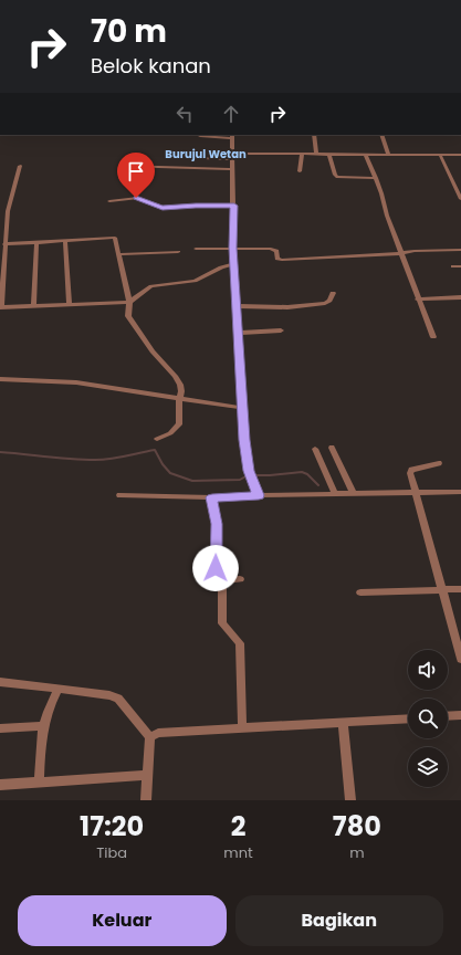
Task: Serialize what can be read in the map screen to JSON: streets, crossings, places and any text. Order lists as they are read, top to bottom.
{
  "districts": ["Burujul Wetan"],
  "page": {
    "turn": ["70 m", "Belok kanan"],
    "eta": [
      "17:20",
      "Tiba",
      "2",
      "mnt",
      "780",
      "m"
    ],
    "buttons": ["Keluar", "Bagikan"]
  }
}
